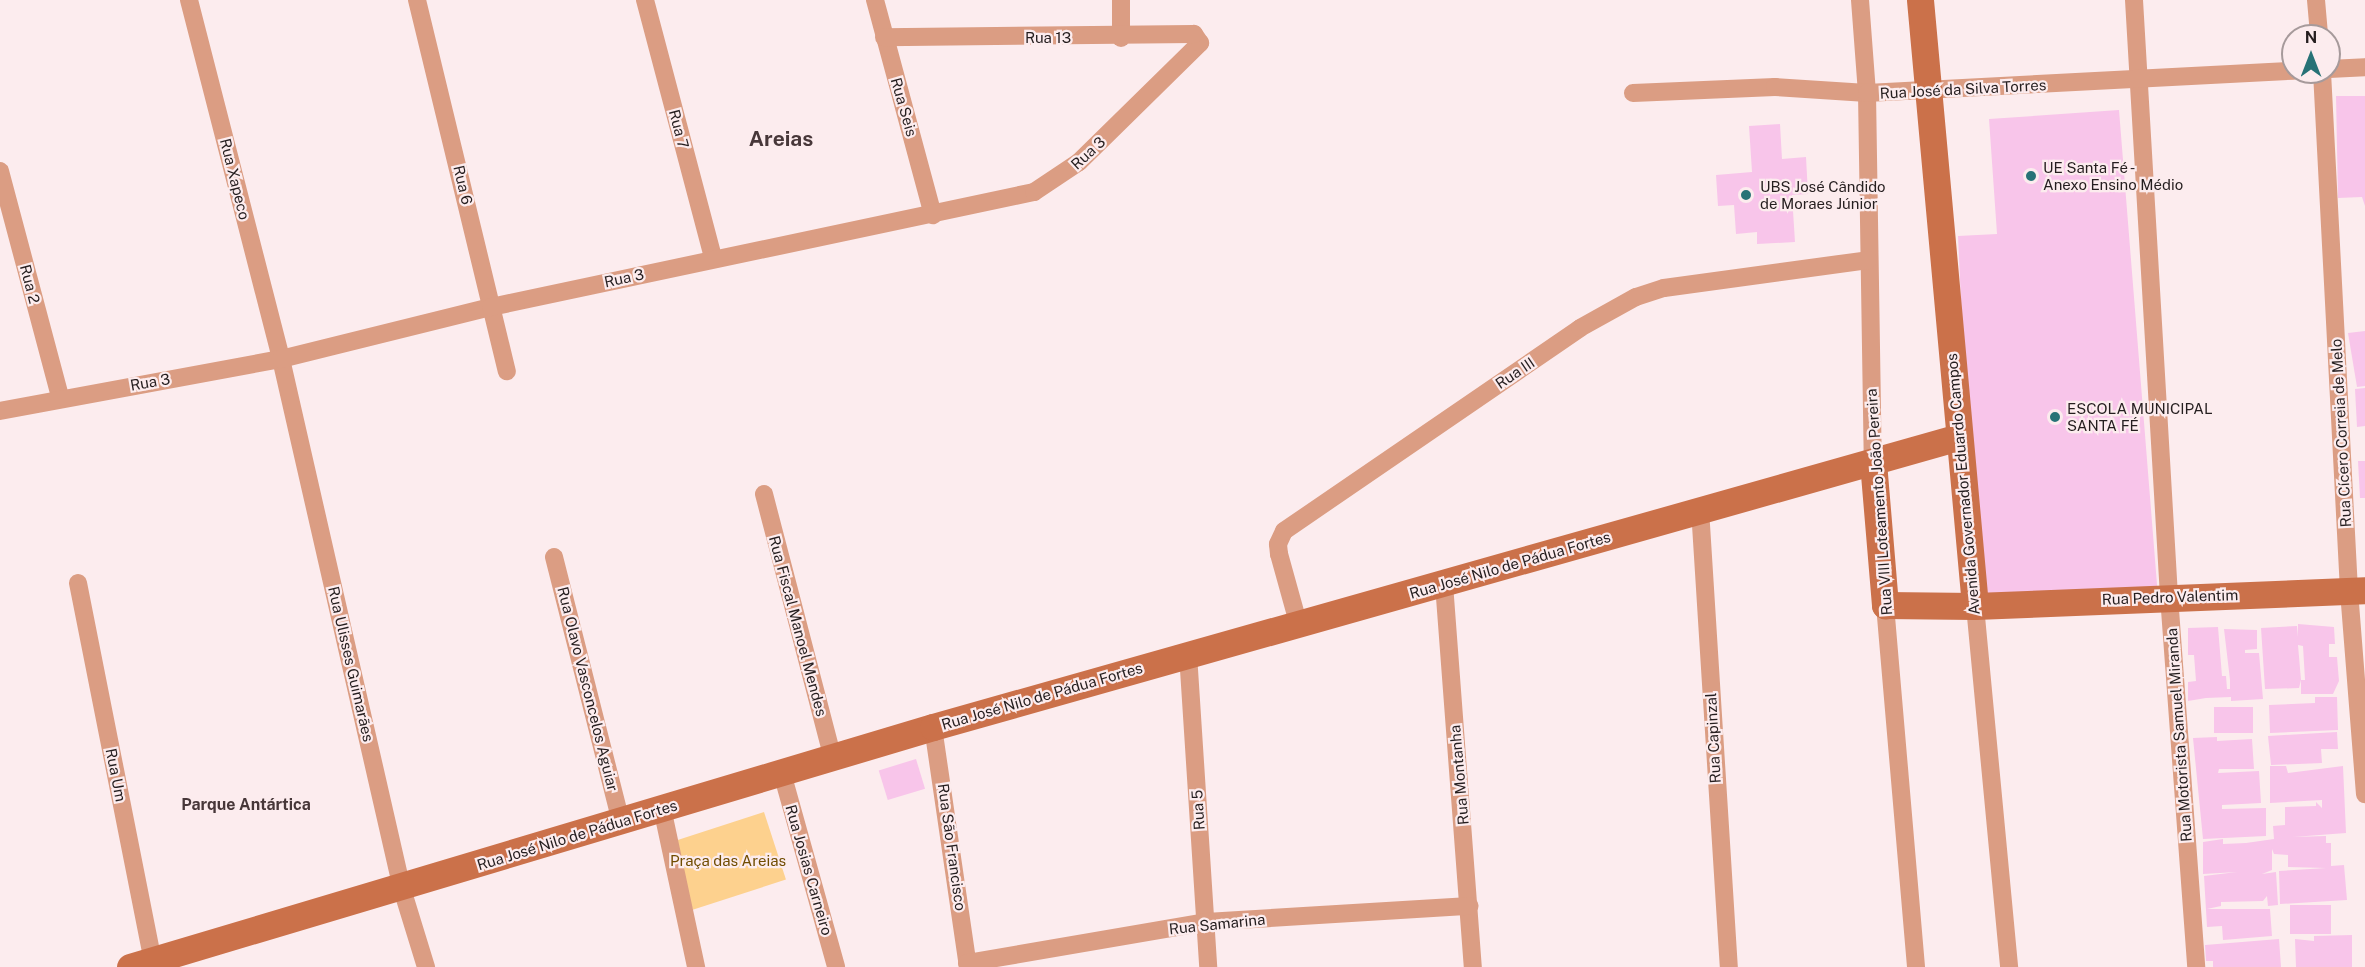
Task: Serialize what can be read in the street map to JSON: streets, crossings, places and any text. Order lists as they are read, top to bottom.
{
  "streets": {
    "street": [
      "Rua 13",
      "Rua José da Silva Torres",
      "Rua Seis",
      "Rua 7",
      "Rua 3",
      "Rua Xapeco",
      "Rua 6",
      "Rua 2",
      "Rua III",
      "Rua Cícero Correia de Melo",
      "Avenida Governador Eduardo Campos",
      "Rua VIII Loteamento João Pereira",
      "Rua José Nilo de Pádua Fortes",
      "Rua Pedro Valentim",
      "Rua Fiscal Manoel Mendes",
      "Rua Ulisses Guimarães",
      "Rua Olavo Vasconcelos Aguiar",
      "Rua Motorista Samuel Miranda",
      "Rua Capinzal",
      "Rua Um",
      "Rua Montanha",
      "Rua 5",
      "Rua São Francisco",
      "Rua Josias Carneiro",
      "Rua Samarina"
    ]
  },
  "crossings": [
    ["Rua 13", "Rua Seis"],
    ["Rua 13", "Rua 3"],
    ["Rua José da Silva Torres", "Avenida Governador Eduardo Campos"],
    ["Rua José da Silva Torres", "Rua VIII Loteamento João Pereira"],
    ["Rua José da Silva Torres", "Rua Motorista Samuel Miranda"],
    ["Rua Seis", "Rua 3"],
    ["Rua 7", "Rua 3"],
    ["Rua 3", "Rua Xapeco"],
    ["Rua 3", "Rua 6"],
    ["Rua 3", "Rua 2"],
    ["Rua 3", "Rua Ulisses Guimarães"],
    ["Rua Xapeco", "Rua Ulisses Guimarães"],
    ["Rua III", "Rua VIII Loteamento João Pereira"],
    ["Rua III", "Rua José Nilo de Pádua Fortes"],
    ["Rua Cícero Correia de Melo", "Rua Pedro Valentim"],
    ["Avenida Governador Eduardo Campos", "Rua José Nilo de Pádua Fortes"],
    ["Avenida Governador Eduardo Campos", "Rua Pedro Valentim"],
    ["Rua VIII Loteamento João Pereira", "Rua José Nilo de Pádua Fortes"],
    ["Rua VIII Loteamento João Pereira", "Rua Pedro Valentim"],
    ["Rua José Nilo de Pádua Fortes", "Rua Fiscal Manoel Mendes"],
    ["Rua José Nilo de Pádua Fortes", "Rua Ulisses Guimarães"],
    ["Rua José Nilo de Pádua Fortes", "Rua Olavo Vasconcelos Aguiar"],
    ["Rua José Nilo de Pádua Fortes", "Rua Capinzal"],
    ["Rua José Nilo de Pádua Fortes", "Rua Um"],
    ["Rua José Nilo de Pádua Fortes", "Rua Montanha"],
    ["Rua José Nilo de Pádua Fortes", "Rua 5"],
    ["Rua José Nilo de Pádua Fortes", "Rua São Francisco"],
    ["Rua José Nilo de Pádua Fortes", "Rua Josias Carneiro"],
    ["Rua Pedro Valentim", "Rua Motorista Samuel Miranda"],
    ["Rua Montanha", "Rua Samarina"],
    ["Rua 5", "Rua Samarina"],
    ["Rua São Francisco", "Rua Samarina"]
  ],
  "districts": ["Areias", "Parque Antártica"],
  "parks": ["Praça das Areias"],
  "places": ["UE Santa Fé - Anexo Ensino Médio", "UBS José Cândido de Moraes Júnior", "ESCOLA MUNICIPAL SANTA FÉ"],
  "north": "top"
}
